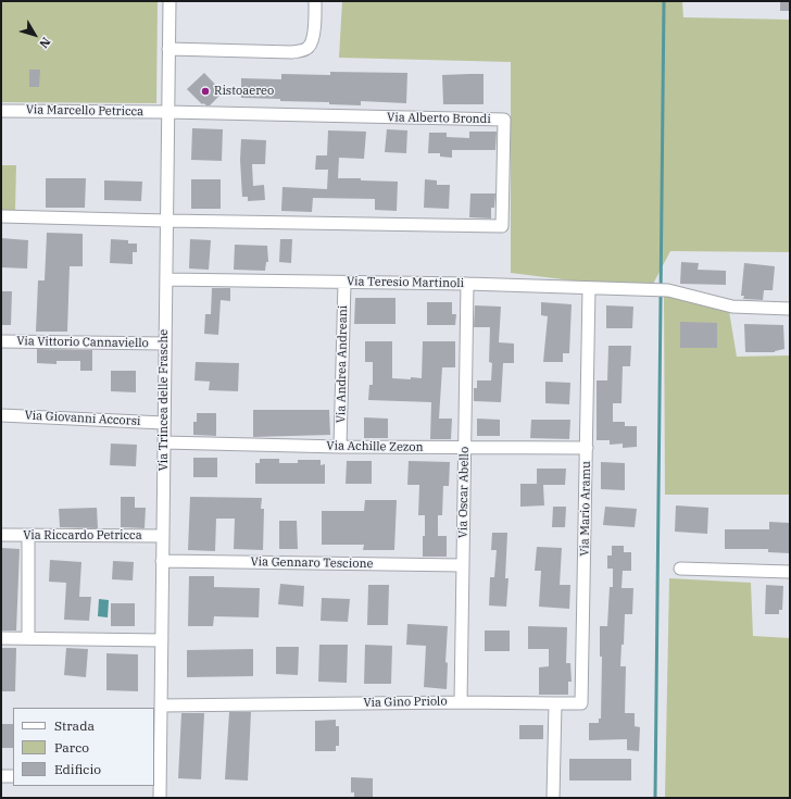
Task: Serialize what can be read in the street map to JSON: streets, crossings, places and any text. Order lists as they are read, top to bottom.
{
  "streets": {
    "street": [
      "Via Marcello Petricca",
      "Via Alberto Brondi",
      "Via Teresio Martinoli",
      "Via Vittorio Cannaviello",
      "Via Andrea Andreani",
      "Via Trincea delle Frasche",
      "Via Giovanni Accorsi",
      "Via Achille Zezon",
      "Via Oscar Abello",
      "Via Mario Aramu",
      "Via Riccardo Petricca",
      "Via Gennaro Tescione",
      "Via Gino Priolo"
    ]
  },
  "crossings": [
    ["Via Marcello Petricca", "Via Alberto Brondi"],
    ["Via Marcello Petricca", "Via Trincea delle Frasche"],
    ["Via Alberto Brondi", "Via Trincea delle Frasche"],
    ["Via Teresio Martinoli", "Via Andrea Andreani"],
    ["Via Teresio Martinoli", "Via Trincea delle Frasche"],
    ["Via Teresio Martinoli", "Via Oscar Abello"],
    ["Via Teresio Martinoli", "Via Mario Aramu"],
    ["Via Vittorio Cannaviello", "Via Trincea delle Frasche"],
    ["Via Andrea Andreani", "Via Achille Zezon"],
    ["Via Trincea delle Frasche", "Via Giovanni Accorsi"],
    ["Via Trincea delle Frasche", "Via Achille Zezon"],
    ["Via Trincea delle Frasche", "Via Riccardo Petricca"],
    ["Via Trincea delle Frasche", "Via Gennaro Tescione"],
    ["Via Trincea delle Frasche", "Via Gino Priolo"],
    ["Via Achille Zezon", "Via Oscar Abello"],
    ["Via Achille Zezon", "Via Mario Aramu"],
    ["Via Oscar Abello", "Via Gennaro Tescione"],
    ["Via Oscar Abello", "Via Gino Priolo"],
    ["Via Mario Aramu", "Via Gino Priolo"]
  ],
  "places": ["Ristoaereo"],
  "legend": ["Strada", "Parco", "Edificio"],
  "north": "bottom right"
}
